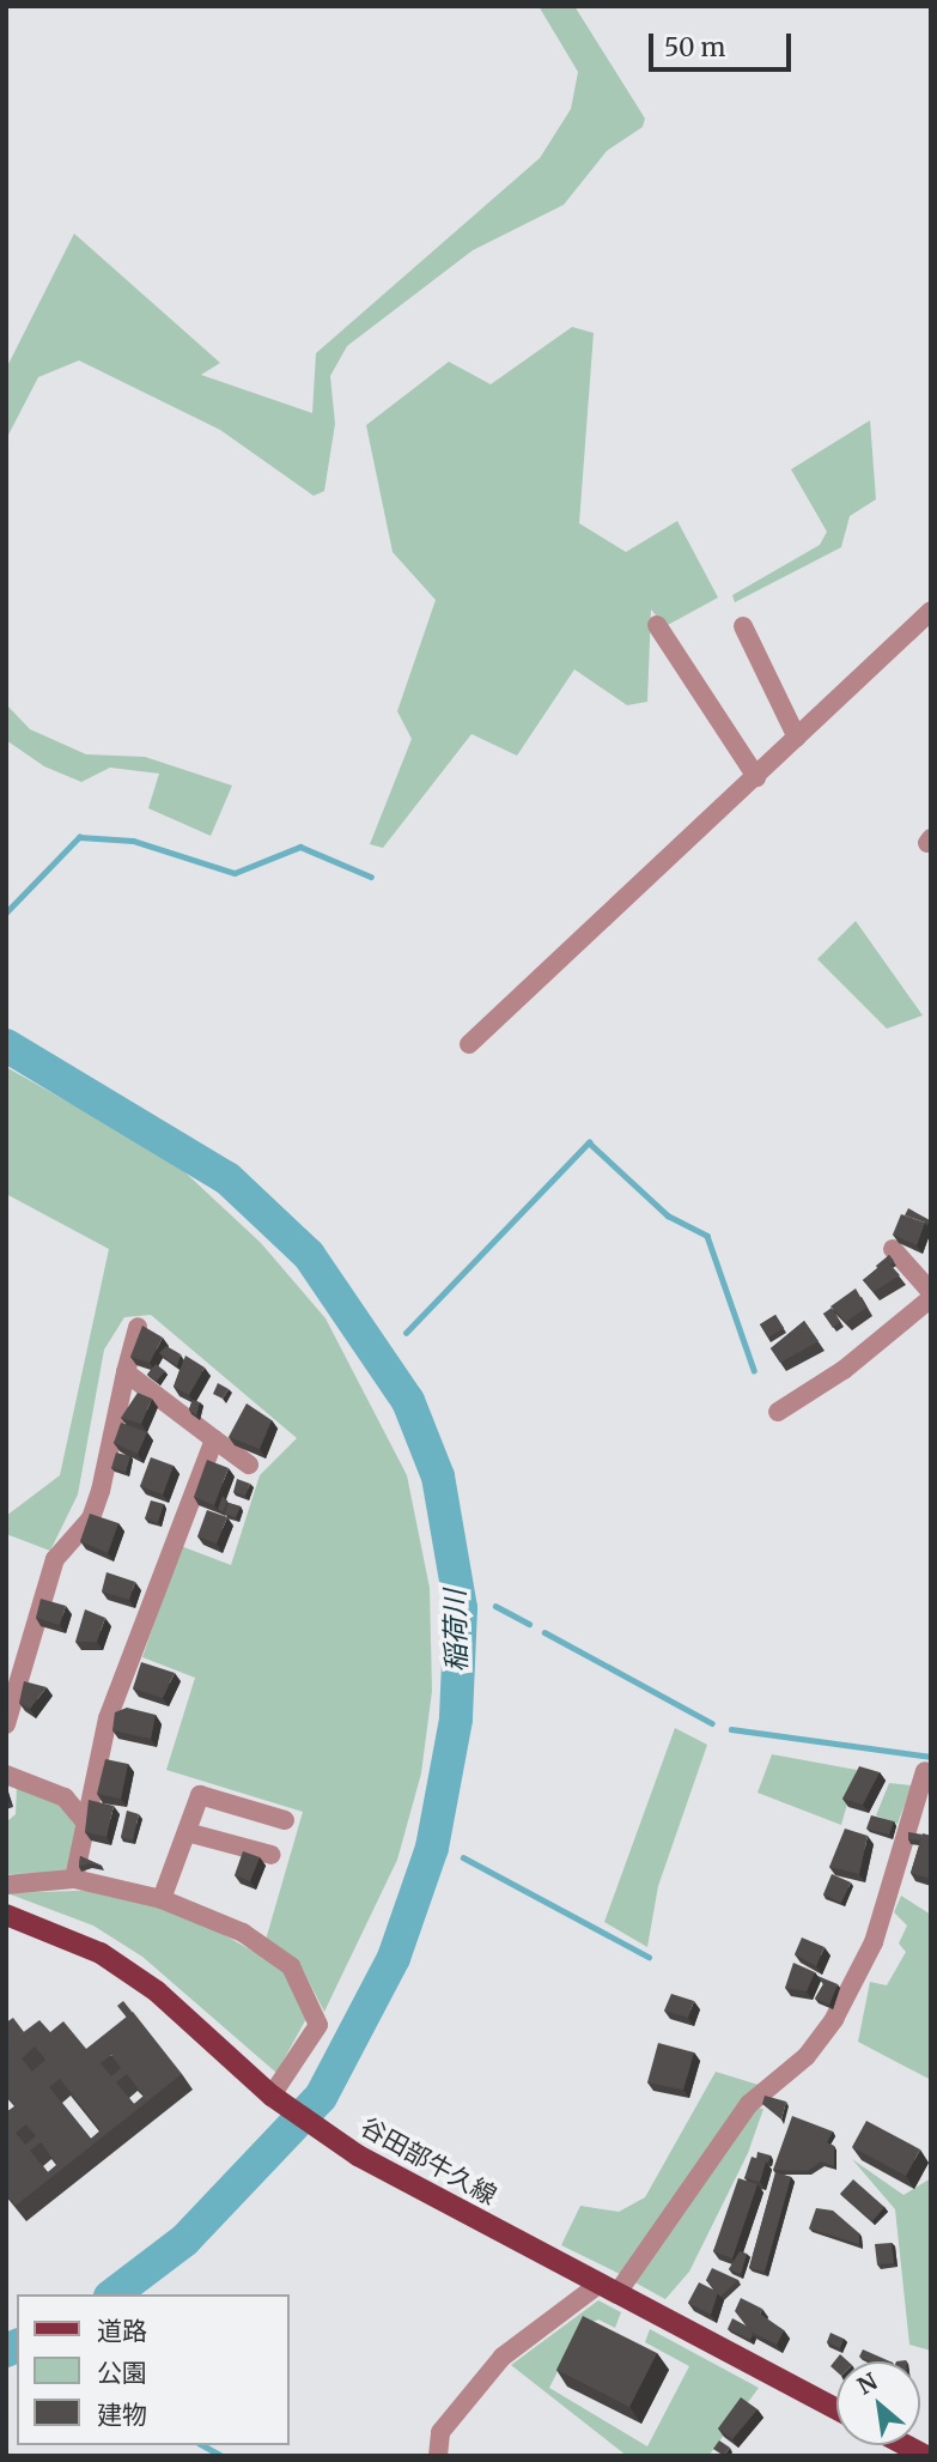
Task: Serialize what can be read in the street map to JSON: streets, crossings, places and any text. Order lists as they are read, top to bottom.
{
  "streets": {
    "main road": ["谷田部牛久線"]
  },
  "water": ["稲荷川"],
  "legend": ["道路", "公園", "建物"],
  "scale_bar": "50 m",
  "north": "top left"
}
